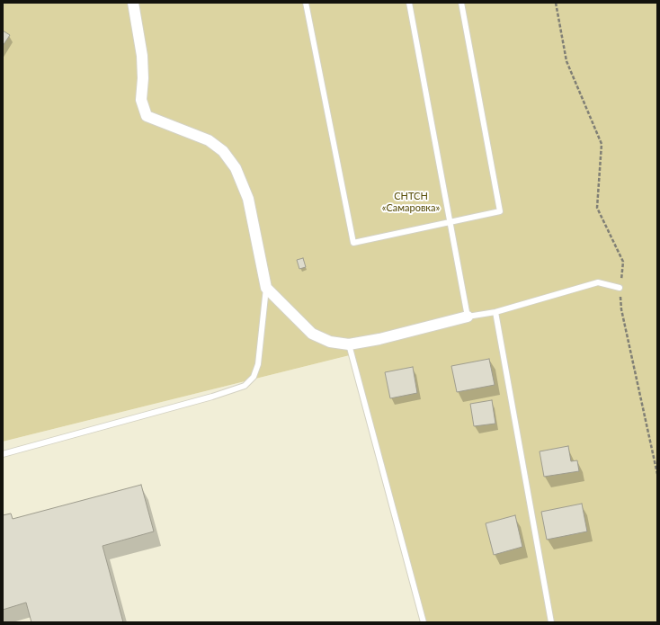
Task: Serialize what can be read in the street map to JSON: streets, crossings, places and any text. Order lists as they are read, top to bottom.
{
  "parks": ["СНТСН «Самаровка»"]
}
